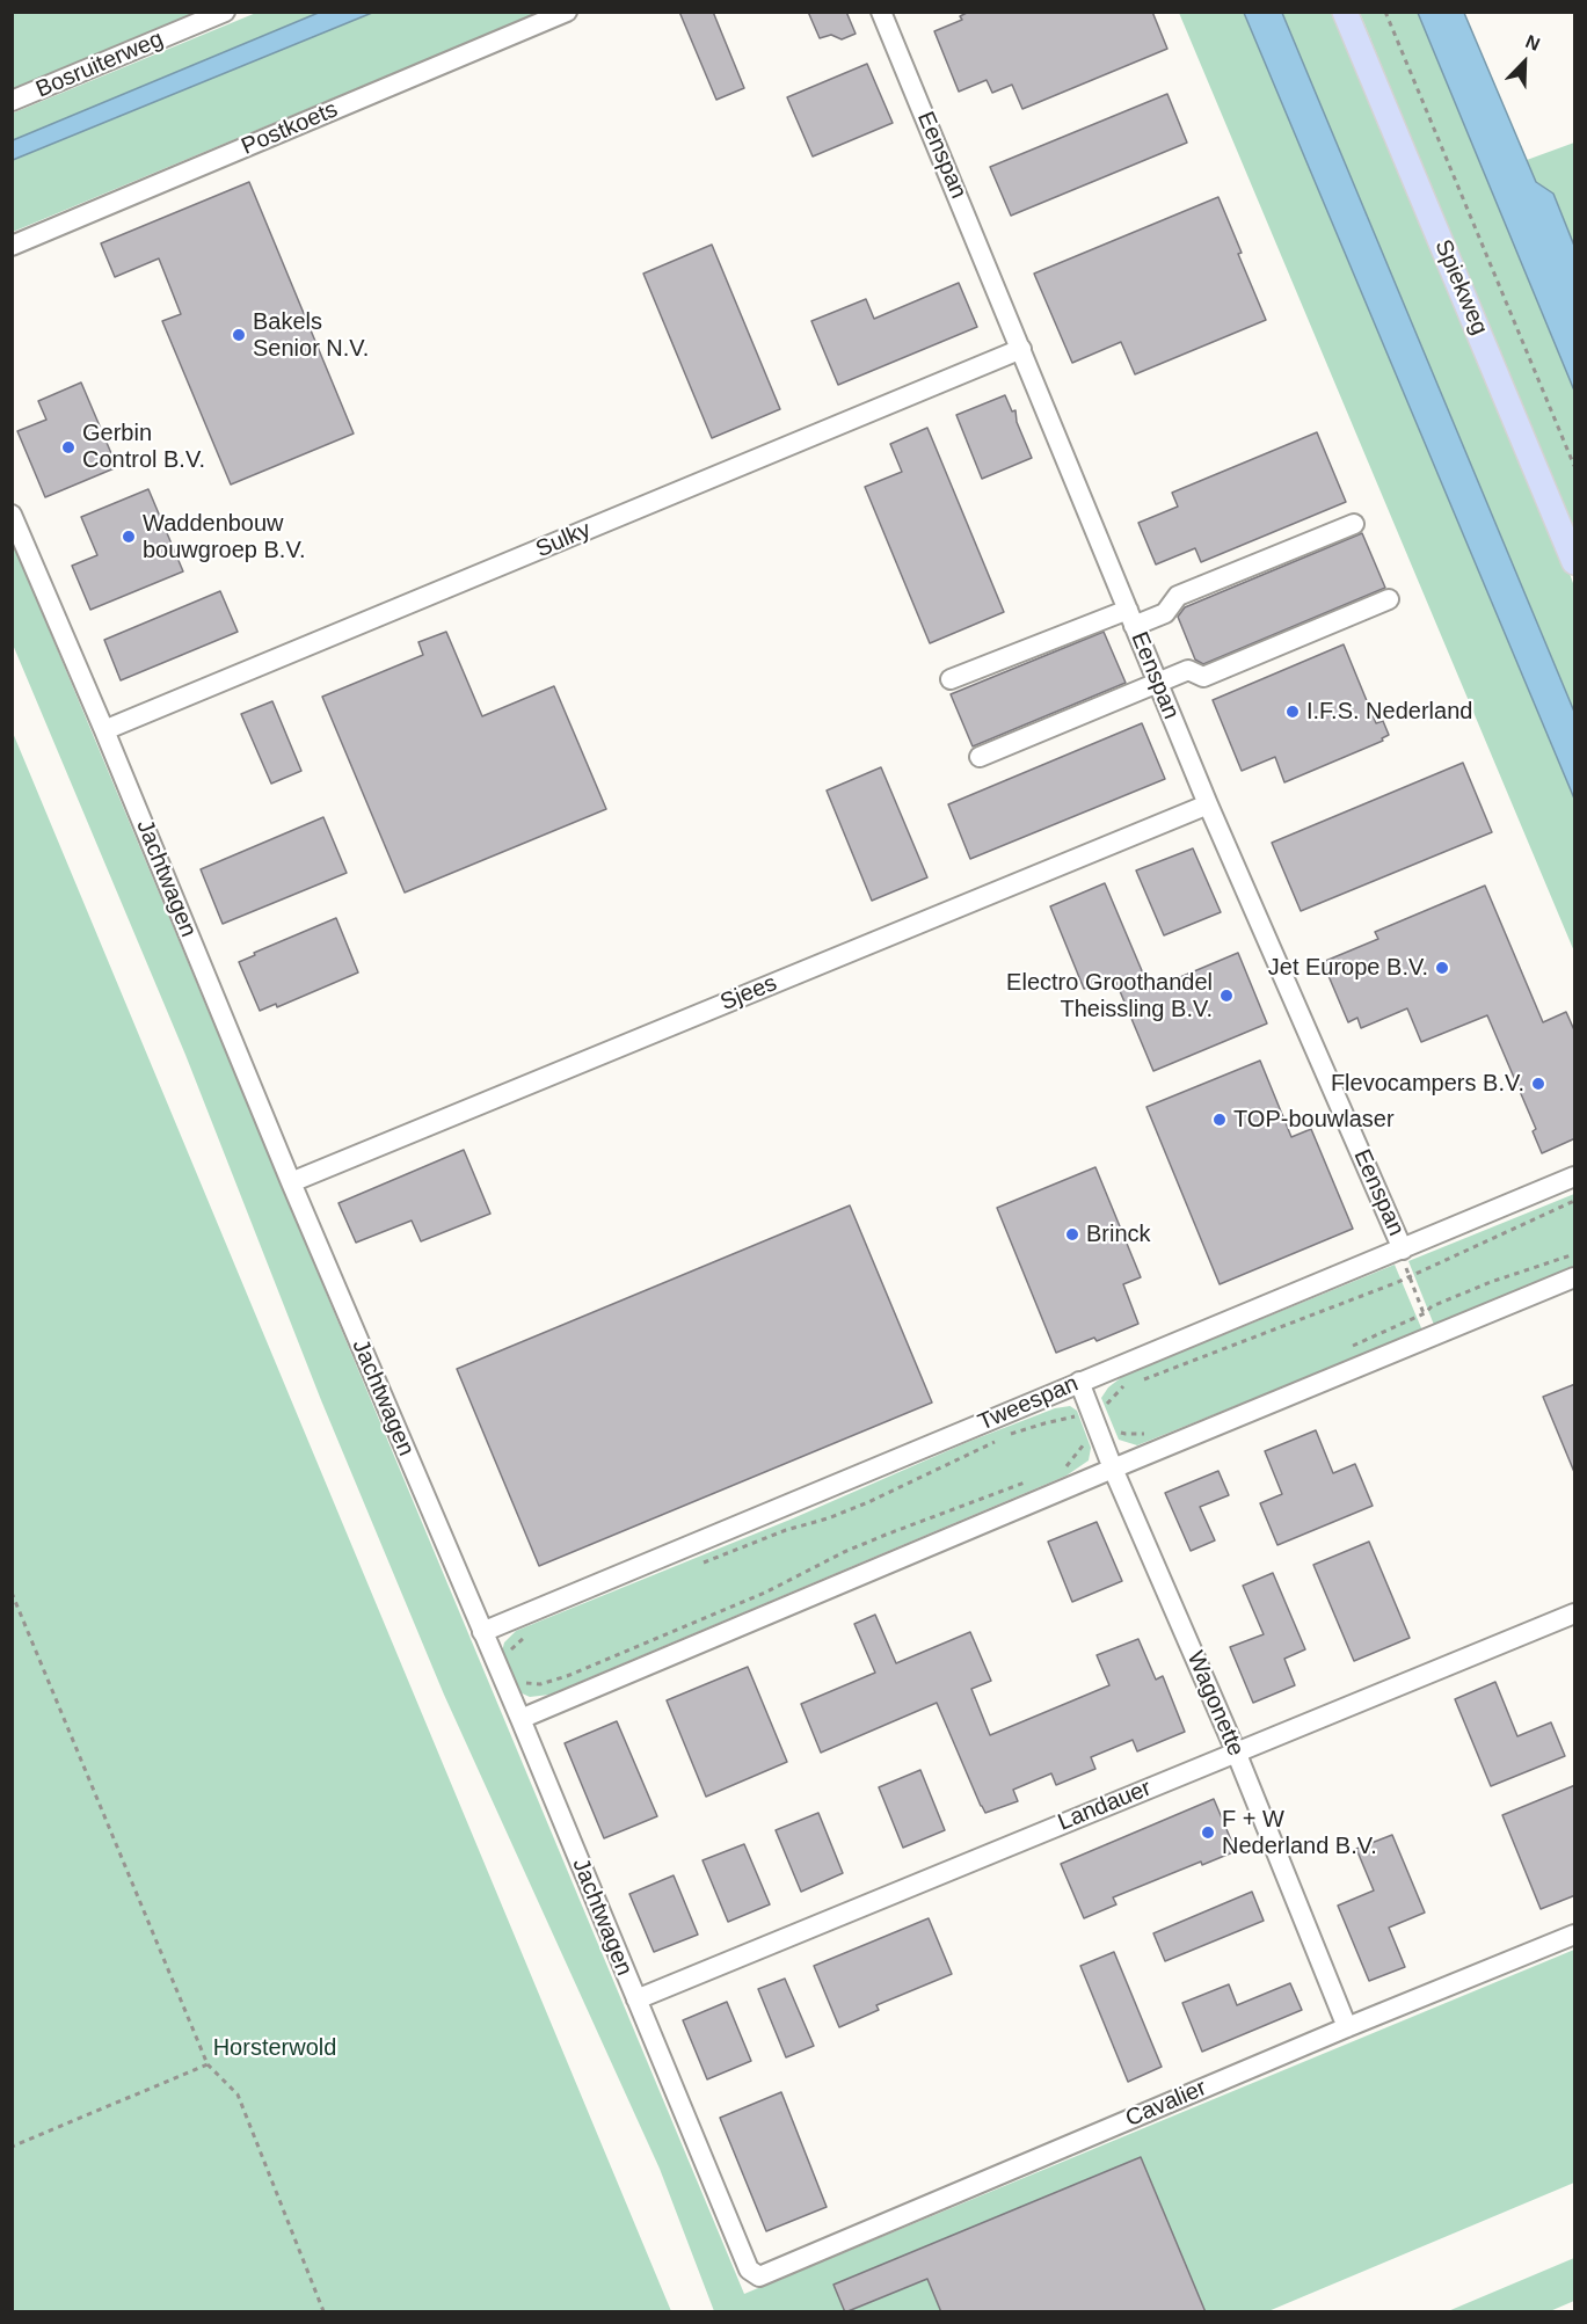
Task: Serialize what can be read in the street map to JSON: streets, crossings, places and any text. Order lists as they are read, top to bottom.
{
  "streets": {
    "main road": ["Spiekweg"],
    "street": [
      "Bosruiterweg",
      "Postkoets",
      "Eenspan",
      "Sulky",
      "Jachtwagen",
      "Sjees",
      "Tweespan",
      "Wagonette",
      "Landauer",
      "Cavalier"
    ]
  },
  "crossings": [
    ["Eenspan", "Sulky"],
    ["Eenspan", "Sjees"],
    ["Eenspan", "Tweespan"],
    ["Sulky", "Jachtwagen"],
    ["Jachtwagen", "Sjees"],
    ["Jachtwagen", "Tweespan"],
    ["Jachtwagen", "Landauer"],
    ["Jachtwagen", "Cavalier"],
    ["Tweespan", "Wagonette"],
    ["Wagonette", "Landauer"],
    ["Wagonette", "Cavalier"]
  ],
  "parks": ["Horsterwold"],
  "places": [
    "Bakels Senior N.V.",
    "Gerbin Control B.V.",
    "Waddenbouw bouwgroep B.V.",
    "I.F.S. Nederland",
    "Jet Europe B.V.",
    "Electro Groothandel Theissling B.V.",
    "Flevocampers B.V.",
    "TOP-bouwlaser",
    "Brinck",
    "F + W Nederland B.V."
  ],
  "north": "top right"
}
